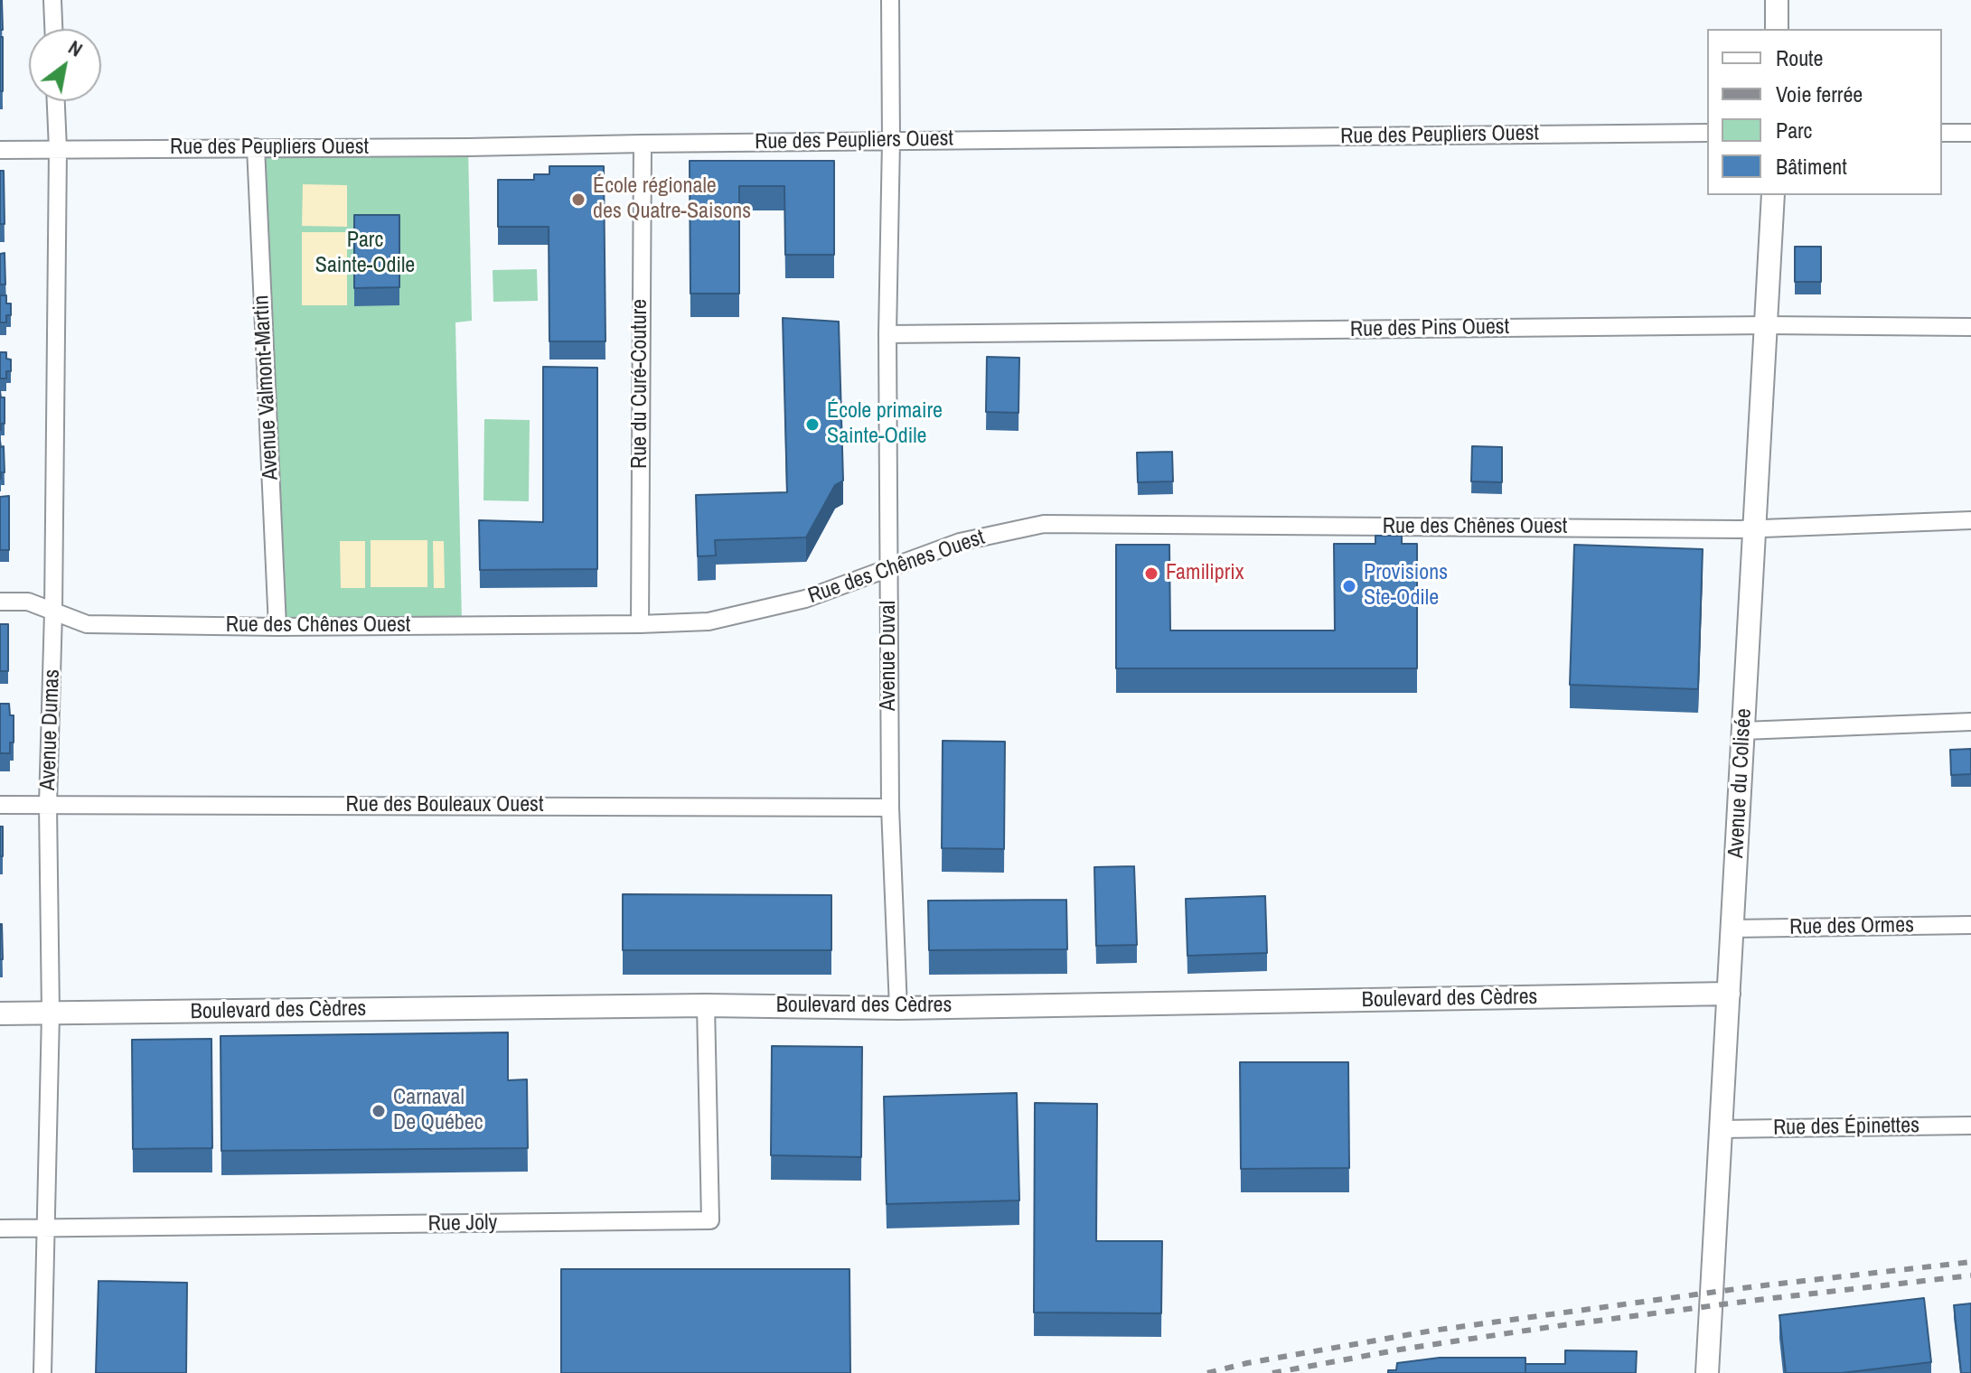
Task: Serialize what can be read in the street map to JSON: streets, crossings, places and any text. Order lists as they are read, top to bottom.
{
  "streets": {
    "street": [
      "Rue des Peupliers Ouest",
      "Rue des Pins Ouest",
      "Rue du Curé-Couture",
      "Avenue Valmont-Martin",
      "Rue des Chênes Ouest",
      "Avenue Duval",
      "Avenue Dumas",
      "Avenue du Colisée",
      "Rue des Bouleaux Ouest",
      "Rue des Ormes",
      "Boulevard des Cèdres",
      "Rue des Épinettes",
      "Rue Joly"
    ]
  },
  "crossings": [
    ["Rue des Peupliers Ouest", "Rue du Curé-Couture"],
    ["Rue des Peupliers Ouest", "Avenue Valmont-Martin"],
    ["Rue des Peupliers Ouest", "Avenue Duval"],
    ["Rue des Peupliers Ouest", "Avenue Dumas"],
    ["Rue des Pins Ouest", "Avenue Duval"],
    ["Rue des Pins Ouest", "Avenue du Colisée"],
    ["Rue du Curé-Couture", "Rue des Chênes Ouest"],
    ["Avenue Valmont-Martin", "Rue des Chênes Ouest"],
    ["Rue des Chênes Ouest", "Avenue Duval"],
    ["Rue des Chênes Ouest", "Avenue Dumas"],
    ["Rue des Chênes Ouest", "Avenue du Colisée"],
    ["Avenue Duval", "Rue des Bouleaux Ouest"],
    ["Avenue Duval", "Boulevard des Cèdres"],
    ["Avenue Dumas", "Rue des Bouleaux Ouest"],
    ["Avenue Dumas", "Boulevard des Cèdres"],
    ["Avenue Dumas", "Rue Joly"],
    ["Avenue du Colisée", "Rue des Ormes"],
    ["Avenue du Colisée", "Boulevard des Cèdres"],
    ["Avenue du Colisée", "Rue des Épinettes"],
    ["Boulevard des Cèdres", "Rue Joly"]
  ],
  "parks": ["Parc Sainte-Odile"],
  "places": [
    "École régionale des Quatre-Saisons",
    "École primaire Sainte-Odile",
    "Familiprix",
    "Provisions Ste-Odile",
    "Carnaval De Québec"
  ],
  "legend": [
    "Route",
    "Voie ferrée",
    "Parc",
    "Bâtiment"
  ],
  "north": "top right"
}
